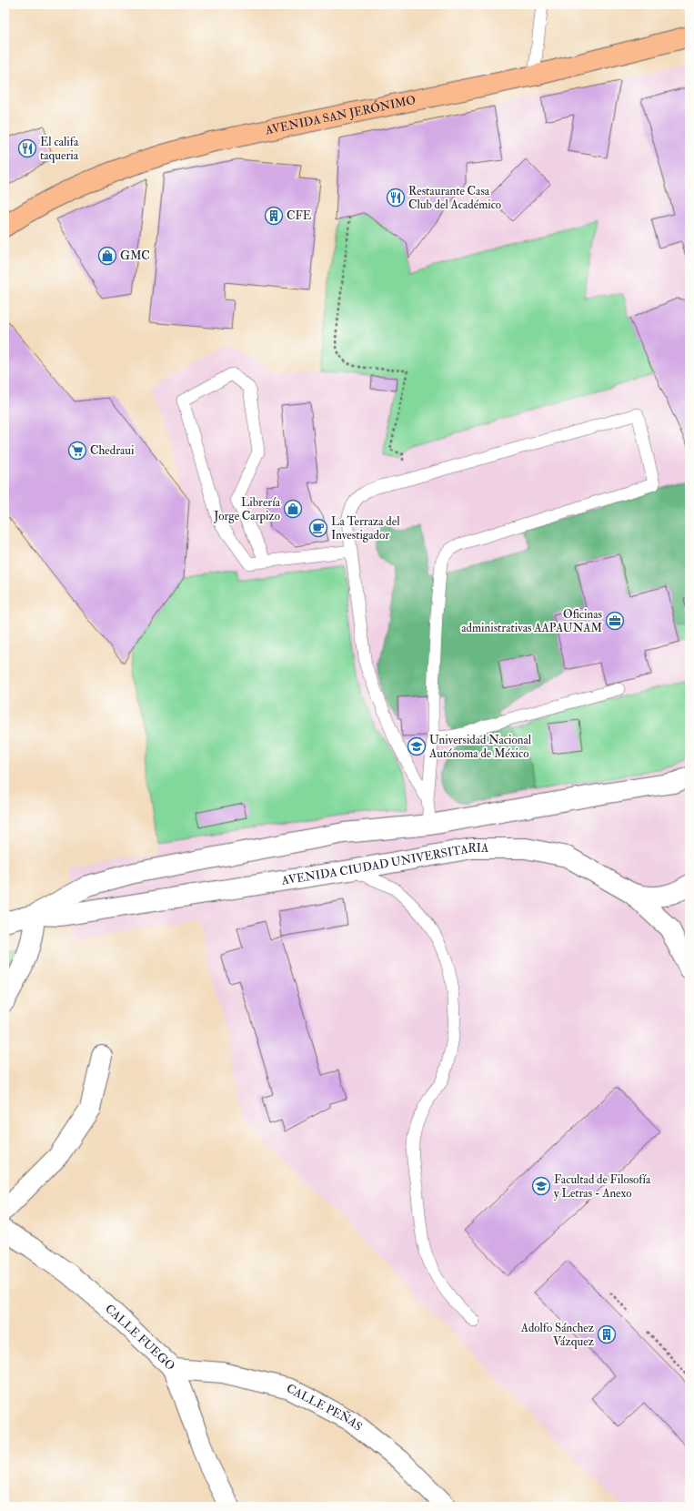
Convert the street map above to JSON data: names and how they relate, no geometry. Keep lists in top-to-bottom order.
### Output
{
  "streets": {
    "main road": ["AVENIDA SAN JERÓNIMO"],
    "street": ["AVENIDA CIUDAD UNIVERSITARIA", "CALLE FUEGO", "CALLE PEÑAS"]
  },
  "crossings": [
    ["CALLE FUEGO", "CALLE PEÑAS"]
  ],
  "places": {
    "restaurant": ["El califa taqueria", "Restaurante Casa Club del Académico"],
    "building": ["CFE", "Adolfo Sánchez Vázquez"],
    "shop": ["GMC", "Librería Jorge Carpizo"],
    "supermarket": ["Chedraui"],
    "cafe": ["La Terraza del Investigador"],
    "office": ["Oficinas administrativas AAPAUNAM"],
    "school or university": ["Universidad Nacional Autónoma de México", "Facultad de Filosofía y Letras - Anexo"]
  }
}
